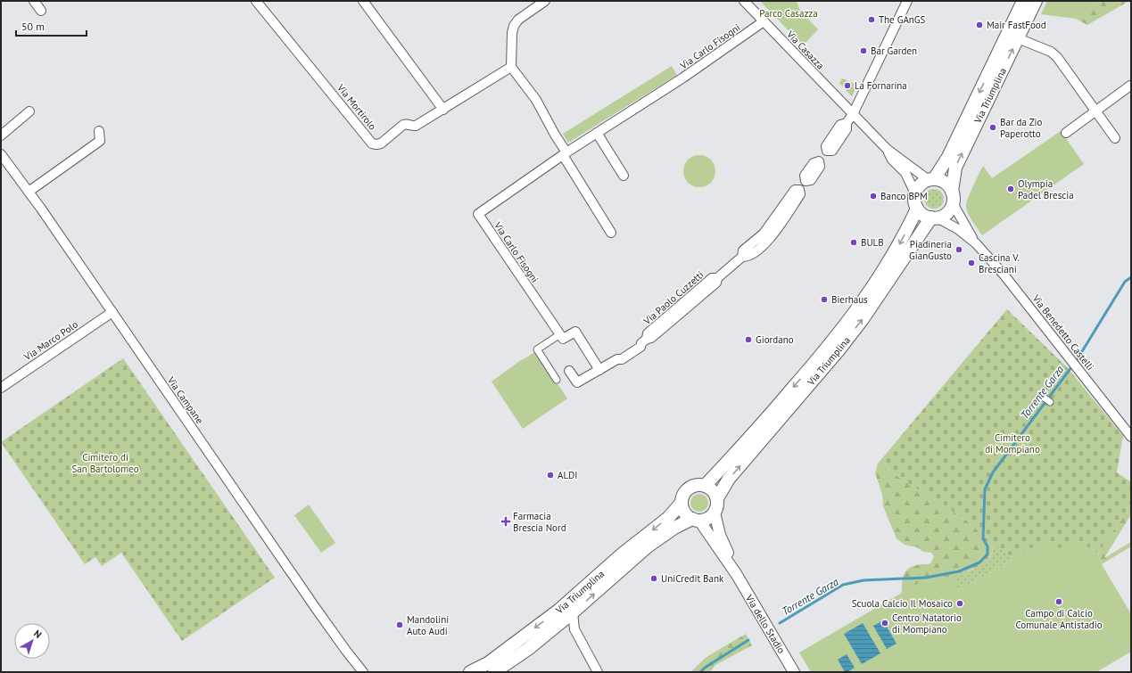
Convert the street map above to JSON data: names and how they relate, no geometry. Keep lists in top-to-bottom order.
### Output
{
  "streets": {
    "main road": ["Via Triumplina"],
    "street": [
      "Via Carlo Fisogni",
      "Via Casazza",
      "Via Mortirolo",
      "Via Paolo Cuzzetti",
      "Via Benedetto Castelli",
      "Via Marco Polo",
      "Via Campane",
      "Via dello Stadio"
    ]
  },
  "crossings": [
    ["Via Carlo Fisogni", "Via Casazza"],
    ["Via Casazza", "Via Triumplina"],
    ["Via Casazza", "Via Paolo Cuzzetti"],
    ["Via Casazza", "Via Benedetto Castelli"],
    ["Via Triumplina", "Via Benedetto Castelli"],
    ["Via Triumplina", "Via dello Stadio"],
    ["Via Marco Polo", "Via Campane"]
  ],
  "water": ["Torrente Garza"],
  "parks": ["Parco Casazza", "Cimitero di Mompiano", "Cimitero di San Bartolomeo"],
  "places": {
    "other": [
      "The GAnGS",
      "Mair FastFood",
      "Bar Garden",
      "La Fornarina",
      "Bar da Zio Paperotto",
      "Olympia Padel Brescia",
      "Banco BPM",
      "BULB",
      "Piadineria GianGusto",
      "Cascina V. Bresciani",
      "Bierhaus",
      "Giordano",
      "ALDI",
      "UniCredit Bank",
      "Campo di Calcio Comunale Antistadio",
      "Scuola Calcio Il Mosaico",
      "Centro Natatorio di Mompiano",
      "Mandolini Auto Audi"
    ],
    "health": ["Farmacia Brescia Nord"]
  },
  "scale_bar": "50 m",
  "north": "top right"
}
